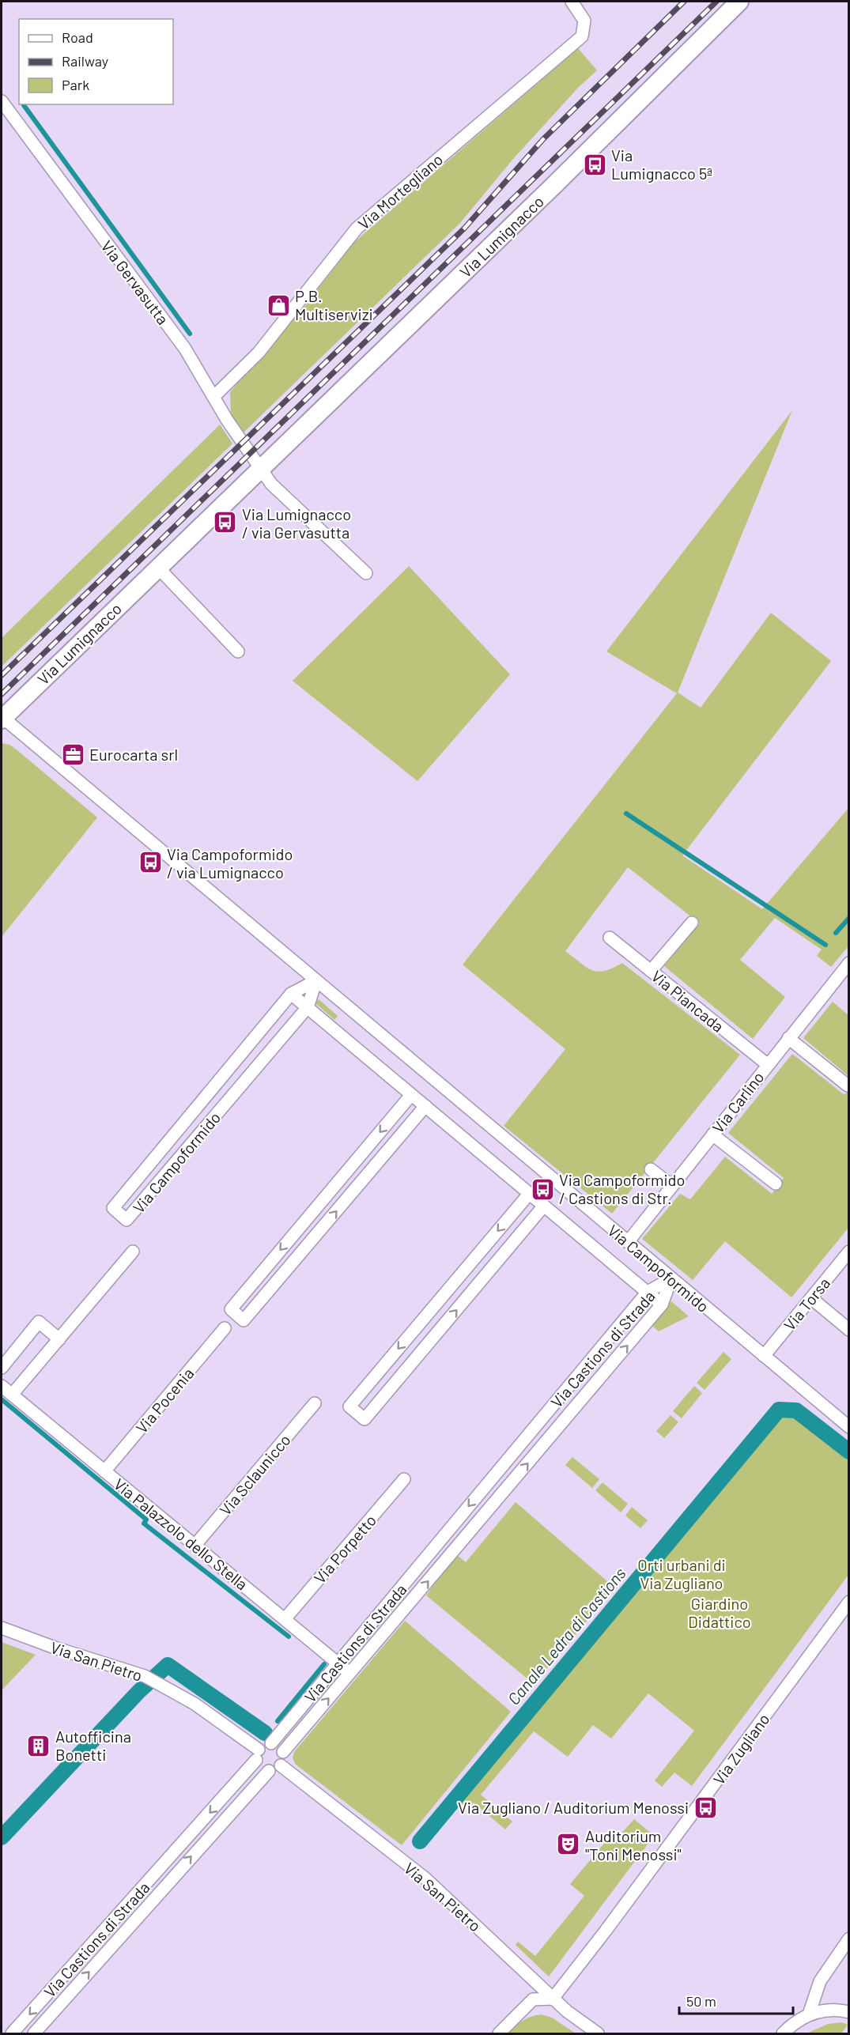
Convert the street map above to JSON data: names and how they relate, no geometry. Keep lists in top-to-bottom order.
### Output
{
  "streets": {
    "main road": ["Via Lumignacco"],
    "street": [
      "Via Mortegliano",
      "Via Gervasutta",
      "Via Piancada",
      "Via Carlino",
      "Via Campoformido",
      "Via Torsa",
      "Via Castions di Strada",
      "Via Pocenia",
      "Via Sclaunicco",
      "Via Palazzolo dello Stella",
      "Via Porpetto",
      "Via San Pietro",
      "Via Zugliano"
    ]
  },
  "crossings": [
    ["Via Mortegliano", "Via Gervasutta"],
    ["Via Lumignacco", "Via Gervasutta"],
    ["Via Lumignacco", "Via Campoformido"],
    ["Via Piancada", "Via Carlino"],
    ["Via Carlino", "Via Campoformido"],
    ["Via Campoformido", "Via Torsa"],
    ["Via Campoformido", "Via Castions di Strada"],
    ["Via Castions di Strada", "Via Palazzolo dello Stella"],
    ["Via Castions di Strada", "Via San Pietro"],
    ["Via Pocenia", "Via Palazzolo dello Stella"],
    ["Via Sclaunicco", "Via Palazzolo dello Stella"],
    ["Via Palazzolo dello Stella", "Via Porpetto"],
    ["Via San Pietro", "Via Zugliano"]
  ],
  "water": ["Canale Ledra di Castions"],
  "parks": ["Orti urbani di Via Zugliano", "Giardino Didattico"],
  "places": {
    "bus stop": [
      "Via Lumignacco 5ª",
      "Via Lumignacco / via Gervasutta",
      "Via Campoformido / via Lumignacco",
      "Via Campoformido / Castions di Str.",
      "Via Zugliano / Auditorium Menossi"
    ],
    "shop": ["P.B. Multiservizi"],
    "office": ["Eurocarta srl"],
    "building": ["Autofficina Bonetti"],
    "theatre": ["Auditorium \"Toni Menossi\""]
  },
  "legend": ["Road", "Railway", "Park"],
  "scale_bar": "50 m"
}
